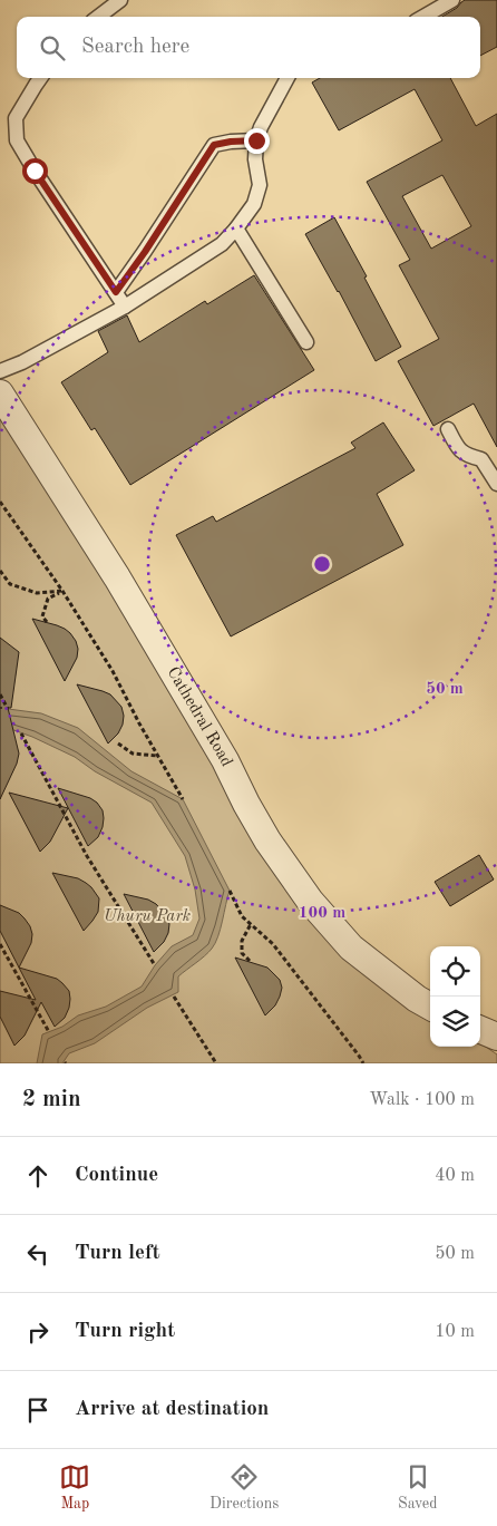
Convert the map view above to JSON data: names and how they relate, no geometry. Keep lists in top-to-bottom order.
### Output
{
  "streets": {
    "street": ["Cathedral Road"]
  },
  "parks": ["Uhuru Park"],
  "page": {
    "search": "Search here",
    "heading": ["2 min", "Walk · 100 m"],
    "list": [
      ["Continue", "40 m"],
      ["Turn left", "50 m"],
      ["Turn right", "10 m"],
      "Arrive at destination"
    ],
    "nav": ["Map", "Directions", "Saved"]
  },
  "rings": ["50 m", "100 m"]
}
